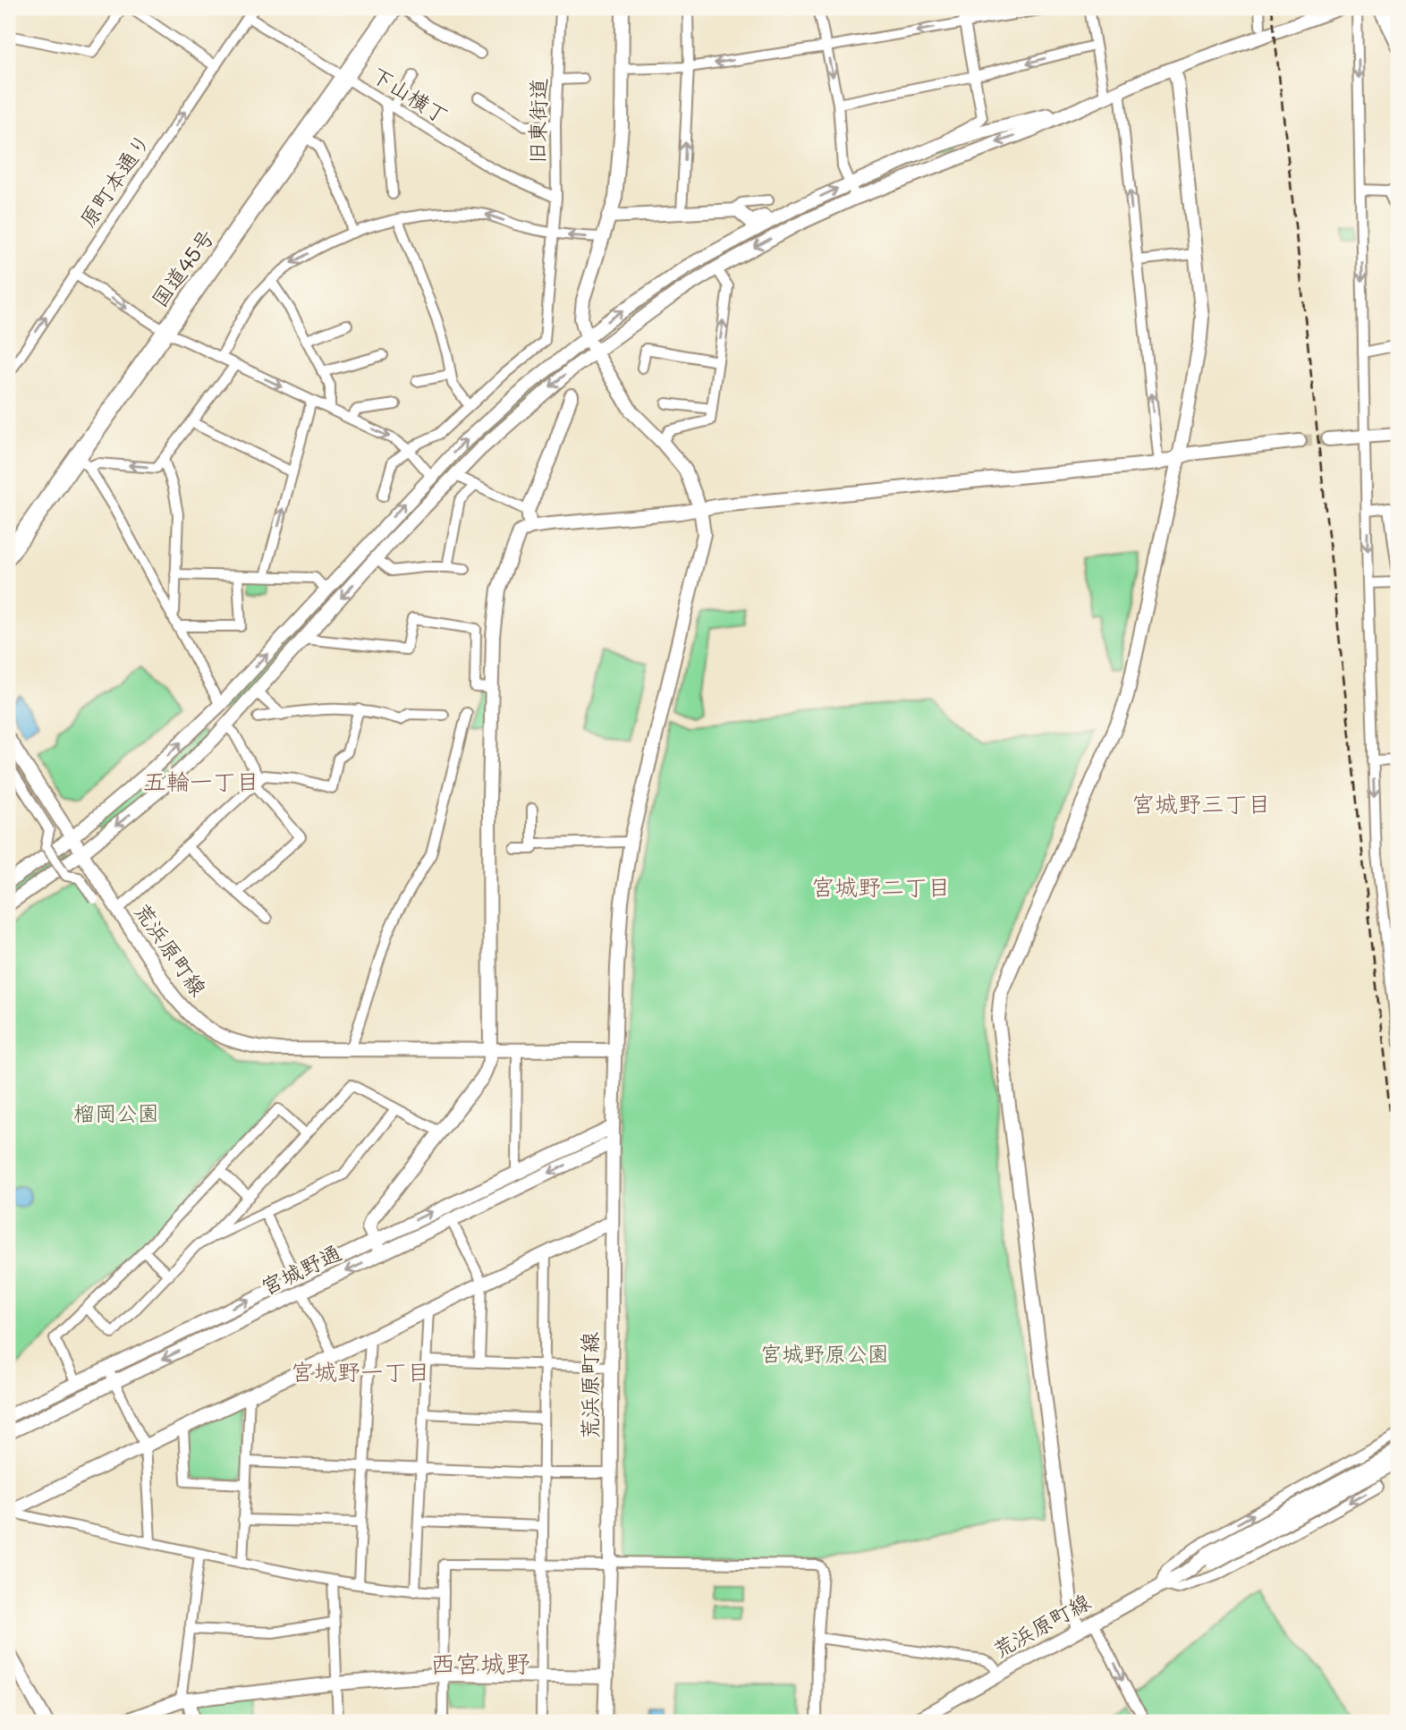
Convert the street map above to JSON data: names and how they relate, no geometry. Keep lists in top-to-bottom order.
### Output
{
  "streets": {
    "highway": ["国道45号"],
    "street": [
      "下山横丁",
      "旧東街道",
      "原町本通り",
      "荒浜原町線",
      "宮城野通"
    ]
  },
  "crossings": [
    ["下山横丁", "旧東街道"],
    ["下山横丁", "原町本通り"],
    ["下山横丁", "国道45号"],
    ["荒浜原町線", "宮城野通"]
  ],
  "one_way": ["原町本通り"],
  "districts": [
    "五輪一丁目",
    "宮城野三丁目",
    "宮城野二丁目",
    "宮城野一丁目",
    "西宮城野"
  ],
  "parks": ["榴岡公園", "宮城野原公園"]
}
